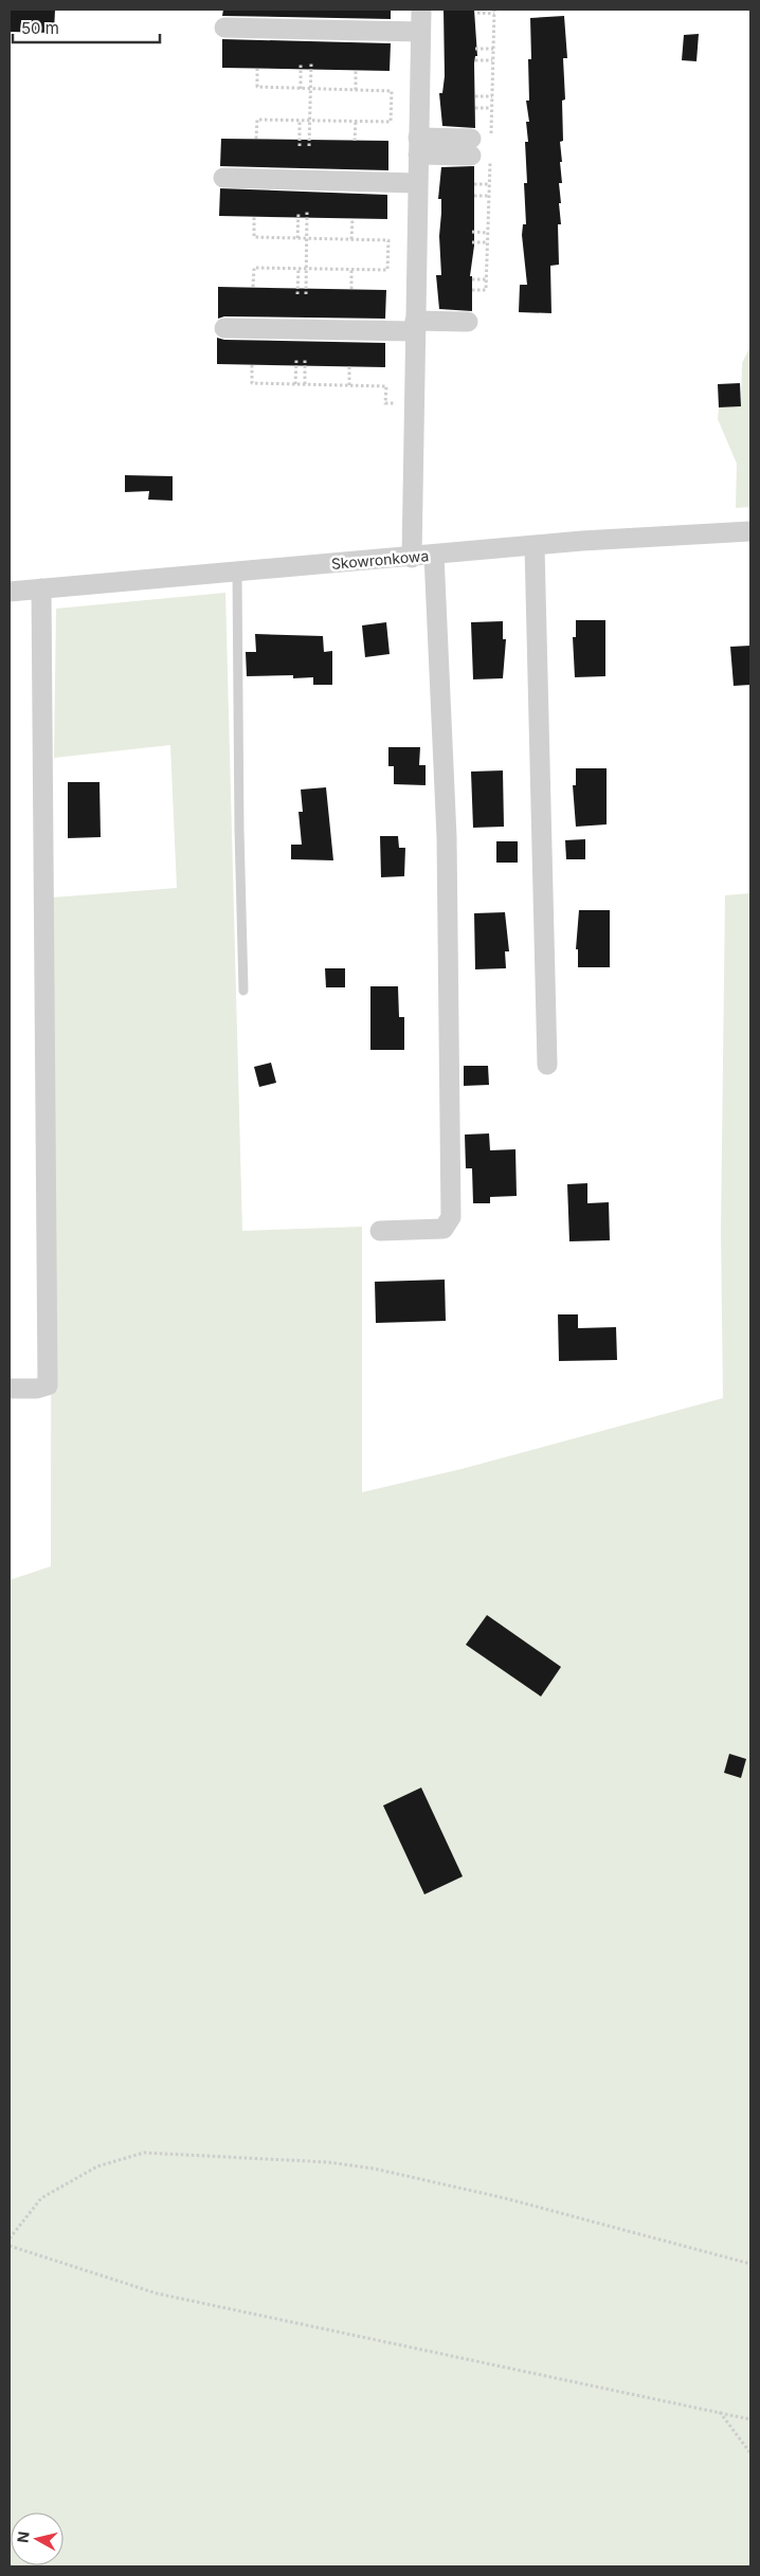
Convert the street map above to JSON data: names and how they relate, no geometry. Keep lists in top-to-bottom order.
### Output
{
  "streets": {
    "street": ["Skowronkowa"]
  },
  "scale_bar": "50 m",
  "north": "left"
}
